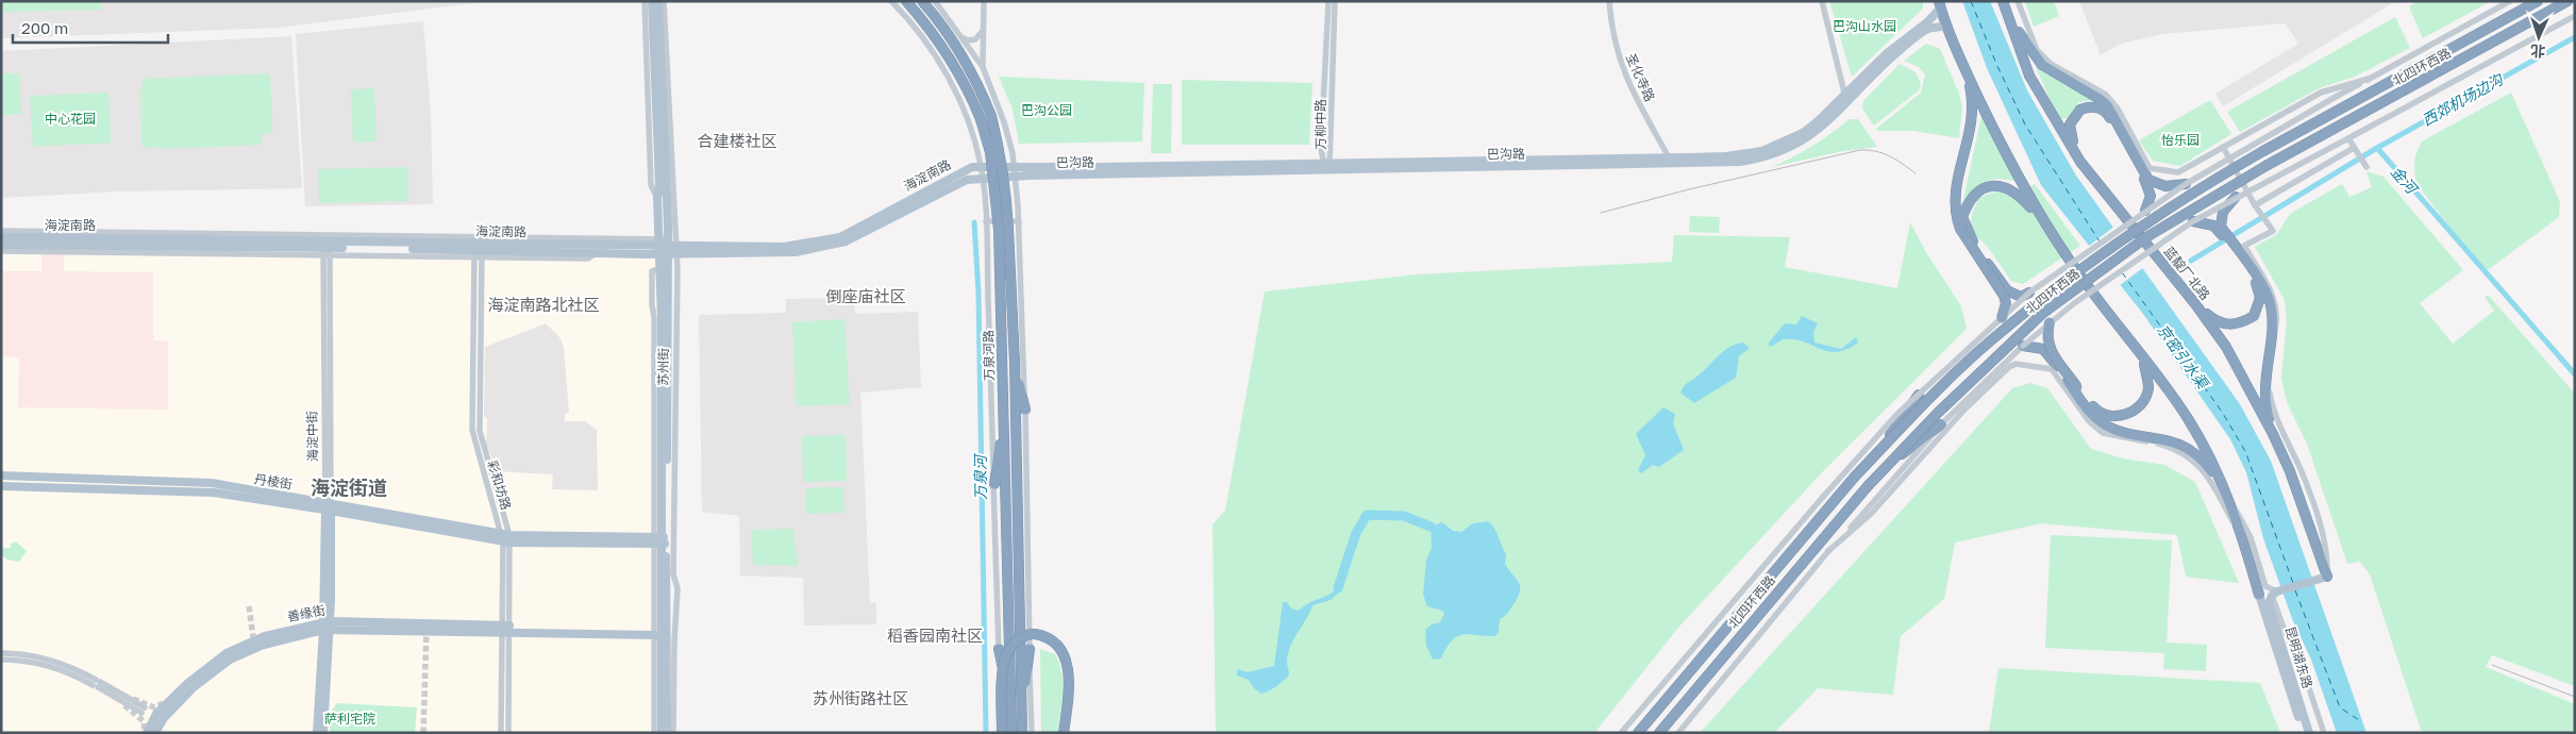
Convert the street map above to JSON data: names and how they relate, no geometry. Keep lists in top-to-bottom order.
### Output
{
  "streets": {
    "highway": ["北四环西路", "蓝靛厂北路", "万泉河路"],
    "main road": [
      "巴沟路",
      "海淀南路",
      "苏州街",
      "海淀中街",
      "丹棱街",
      "善缘街",
      "昆明湖东路"
    ],
    "street": ["圣化寺路", "万柳中路", "彩和坊路"]
  },
  "crossings": [
    ["圣化寺路", "巴沟路"],
    ["万柳中路", "巴沟路"],
    ["巴沟路", "海淀南路"],
    ["海淀南路", "万泉河路"],
    ["海淀南路", "苏州街"],
    ["海淀南路", "海淀中街"],
    ["海淀南路", "彩和坊路"],
    ["苏州街", "丹棱街"],
    ["苏州街", "善缘街"],
    ["海淀中街", "丹棱街"],
    ["海淀中街", "善缘街"],
    ["丹棱街", "彩和坊路"],
    ["彩和坊路", "善缘街"]
  ],
  "districts": [
    "合建楼社区",
    "倒座庙社区",
    "海淀南路北社区",
    "海淀街道",
    "稻香园南社区",
    "苏州街路社区"
  ],
  "water": [
    "西郊机场边沟",
    "金河",
    "京密引水渠",
    "万泉河"
  ],
  "parks": [
    "巴沟山水园",
    "巴沟公园",
    "中心花园",
    "怡乐园",
    "萨利宅院"
  ],
  "scale_bar": "200 m",
  "north": "bottom"
}
